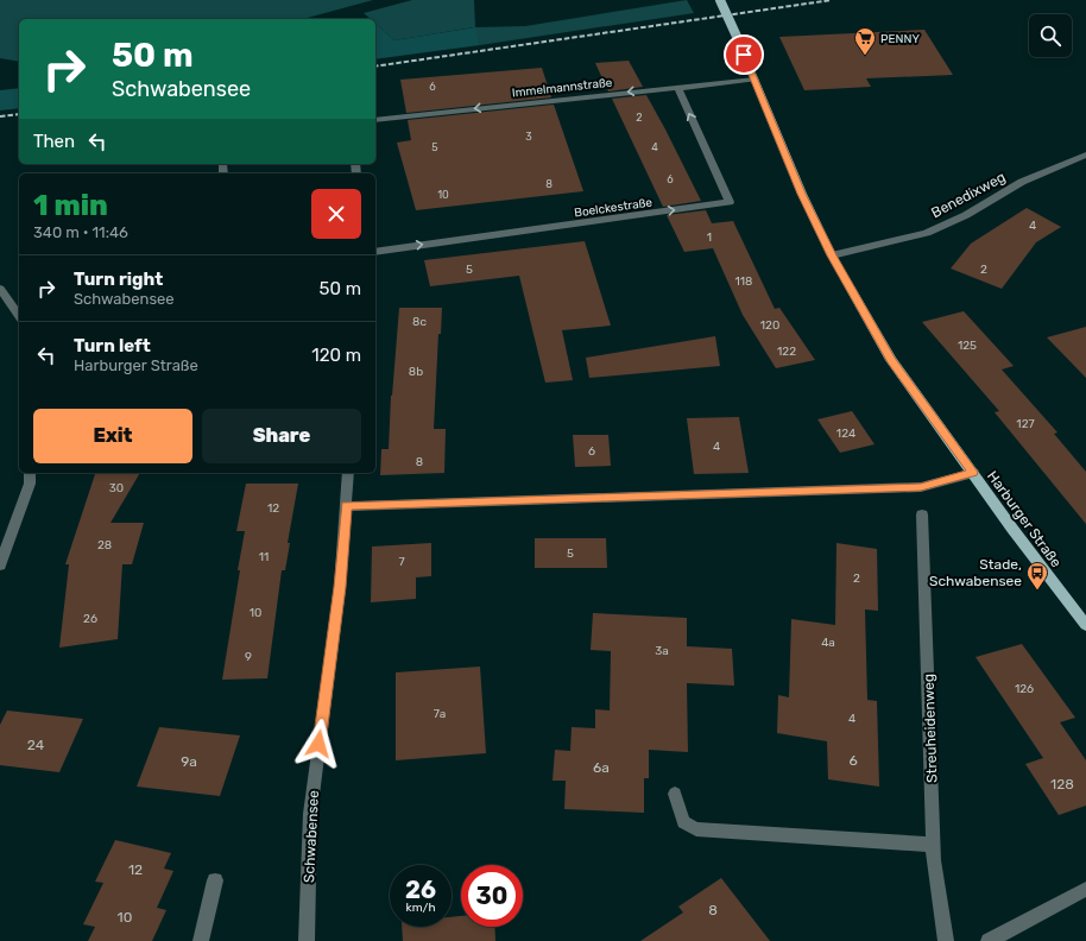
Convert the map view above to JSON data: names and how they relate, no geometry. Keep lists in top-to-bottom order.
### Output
{
  "streets": {
    "main road": ["Harburger Straße"],
    "street": [
      "Immelmannstraße",
      "Benedixweg",
      "Boelckestraße",
      "Streuheidenweg",
      "Schwabensee"
    ]
  },
  "crossings": [
    ["Immelmannstraße", "Boelckestraße"],
    ["Immelmannstraße", "Harburger Straße"],
    ["Benedixweg", "Harburger Straße"]
  ],
  "one_way": ["Immelmannstraße"],
  "places": {
    "supermarket": ["PENNY"],
    "bus stop": ["Stade, Schwabensee"]
  },
  "house_numbers": [
    "6",
    "2",
    "3",
    "5",
    "4",
    "6",
    "8",
    "10",
    "4",
    "1",
    "5",
    "2",
    "118",
    "8c",
    "120",
    "125",
    "122",
    "8b",
    "127",
    "124",
    "4",
    "6",
    "8",
    "30",
    "12",
    "28",
    "5",
    "11",
    "7",
    "2",
    "10",
    "26",
    "4a",
    "3a",
    "9",
    "126",
    "7a",
    "4",
    "24",
    "6",
    "9a",
    "6a",
    "128",
    "12",
    "8",
    "10"
  ],
  "page": {
    "turn": ["50 m", "Schwabensee"],
    "then": "Then",
    "heading": ["1 min", "340 m · 11:46"],
    "list": [
      {
        "name": "Turn right",
        "note": "Schwabensee",
        "value": "50 m"
      },
      {
        "name": "Turn left",
        "note": "Harburger Straße",
        "value": "120 m"
      }
    ],
    "buttons": ["Exit", "Share"],
    "speed": "26 km/h",
    "limit": "30"
  }
}
